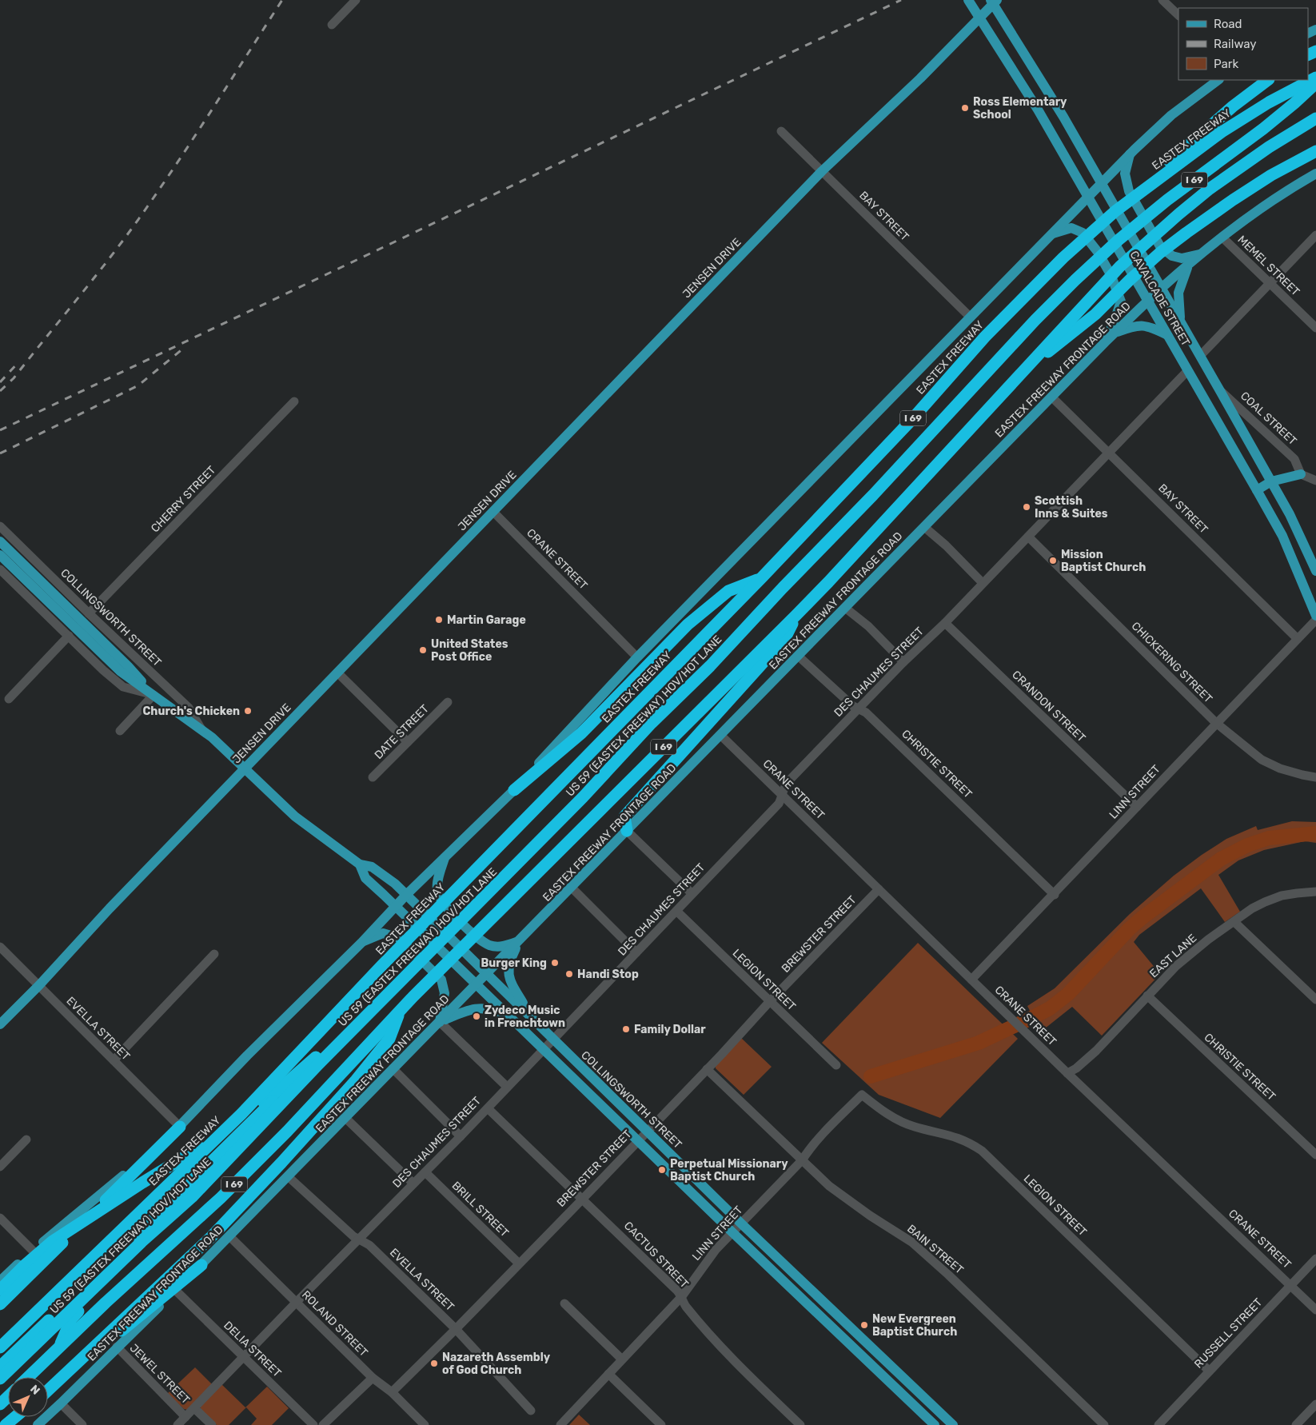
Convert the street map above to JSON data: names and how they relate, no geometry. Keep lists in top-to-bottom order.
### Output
{
  "streets": {
    "highway": ["EASTEX FREEWAY", "I 69", "US 59 (EASTEX FREEWAY) HOV/HOT LANE"],
    "main road": [
      "JENSEN DRIVE",
      "CAVALCADE STREET",
      "EASTEX FREEWAY FRONTAGE ROAD",
      "COLLINGSWORTH STREET"
    ],
    "street": [
      "BAY STREET",
      "MEMEL STREET",
      "COAL STREET",
      "CHERRY STREET",
      "CRANE STREET",
      "CHICKERING STREET",
      "DES CHAUMES STREET",
      "CRANDON STREET",
      "DATE STREET",
      "CHRISTIE STREET",
      "LINN STREET",
      "BREWSTER STREET",
      "EAST LANE",
      "LEGION STREET",
      "EVELLA STREET",
      "BRILL STREET",
      "BAIN STREET",
      "CACTUS STREET",
      "ROLAND STREET",
      "RUSSELL STREET",
      "DELIA STREET",
      "JEWEL STREET"
    ]
  },
  "crossings": [
    ["I 69", "US 59 (EASTEX FREEWAY) HOV/HOT LANE"],
    ["BAY STREET", "JENSEN DRIVE"],
    ["BAY STREET", "EASTEX FREEWAY FRONTAGE ROAD"],
    ["BAY STREET", "DES CHAUMES STREET"],
    ["BAY STREET", "LINN STREET"],
    ["MEMEL STREET", "EASTEX FREEWAY FRONTAGE ROAD"],
    ["JENSEN DRIVE", "CAVALCADE STREET"],
    ["JENSEN DRIVE", "CRANE STREET"],
    ["JENSEN DRIVE", "COLLINGSWORTH STREET"],
    ["JENSEN DRIVE", "EVELLA STREET"],
    ["CAVALCADE STREET", "EASTEX FREEWAY FRONTAGE ROAD"],
    ["CAVALCADE STREET", "COAL STREET"],
    ["CAVALCADE STREET", "DES CHAUMES STREET"],
    ["EASTEX FREEWAY FRONTAGE ROAD", "CRANE STREET"],
    ["EASTEX FREEWAY FRONTAGE ROAD", "COLLINGSWORTH STREET"],
    ["EASTEX FREEWAY FRONTAGE ROAD", "CHRISTIE STREET"],
    ["EASTEX FREEWAY FRONTAGE ROAD", "EVELLA STREET"],
    ["EASTEX FREEWAY FRONTAGE ROAD", "ROLAND STREET"],
    ["EASTEX FREEWAY FRONTAGE ROAD", "DELIA STREET"],
    ["EASTEX FREEWAY FRONTAGE ROAD", "JEWEL STREET"],
    ["CHERRY STREET", "COLLINGSWORTH STREET"],
    ["CRANE STREET", "DES CHAUMES STREET"],
    ["CRANE STREET", "LINN STREET"],
    ["CRANE STREET", "BREWSTER STREET"],
    ["CRANE STREET", "EAST LANE"],
    ["CRANE STREET", "RUSSELL STREET"],
    ["COLLINGSWORTH STREET", "DES CHAUMES STREET"],
    ["COLLINGSWORTH STREET", "LINN STREET"],
    ["COLLINGSWORTH STREET", "BREWSTER STREET"],
    ["CHICKERING STREET", "DES CHAUMES STREET"],
    ["CHICKERING STREET", "LINN STREET"],
    ["DES CHAUMES STREET", "CRANDON STREET"],
    ["DES CHAUMES STREET", "CHRISTIE STREET"],
    ["DES CHAUMES STREET", "LEGION STREET"],
    ["DES CHAUMES STREET", "EVELLA STREET"],
    ["DES CHAUMES STREET", "BRILL STREET"],
    ["DES CHAUMES STREET", "CACTUS STREET"],
    ["DES CHAUMES STREET", "ROLAND STREET"],
    ["DES CHAUMES STREET", "DELIA STREET"],
    ["DES CHAUMES STREET", "JEWEL STREET"],
    ["CRANDON STREET", "LINN STREET"],
    ["CHRISTIE STREET", "LINN STREET"],
    ["CHRISTIE STREET", "EAST LANE"],
    ["LINN STREET", "LEGION STREET"],
    ["LINN STREET", "BAIN STREET"],
    ["LINN STREET", "CACTUS STREET"],
    ["BREWSTER STREET", "LEGION STREET"],
    ["BREWSTER STREET", "EVELLA STREET"],
    ["BREWSTER STREET", "BRILL STREET"],
    ["BREWSTER STREET", "BAIN STREET"],
    ["BREWSTER STREET", "CACTUS STREET"],
    ["BREWSTER STREET", "ROLAND STREET"],
    ["LEGION STREET", "RUSSELL STREET"]
  ],
  "places": [
    "Ross Elementary School",
    "Scottish Inns & Suites",
    "Mission Baptist Church",
    "Martin Garage",
    "United States Post Office",
    "Church's Chicken",
    "Burger King",
    "Handi Stop",
    "Zydeco Music in Frenchtown",
    "Family Dollar",
    "Perpetual Missionary Baptist Church",
    "New Evergreen Baptist Church",
    "Nazareth Assembly of God Church"
  ],
  "legend": ["Road", "Railway", "Park"],
  "north": "top right"
}
